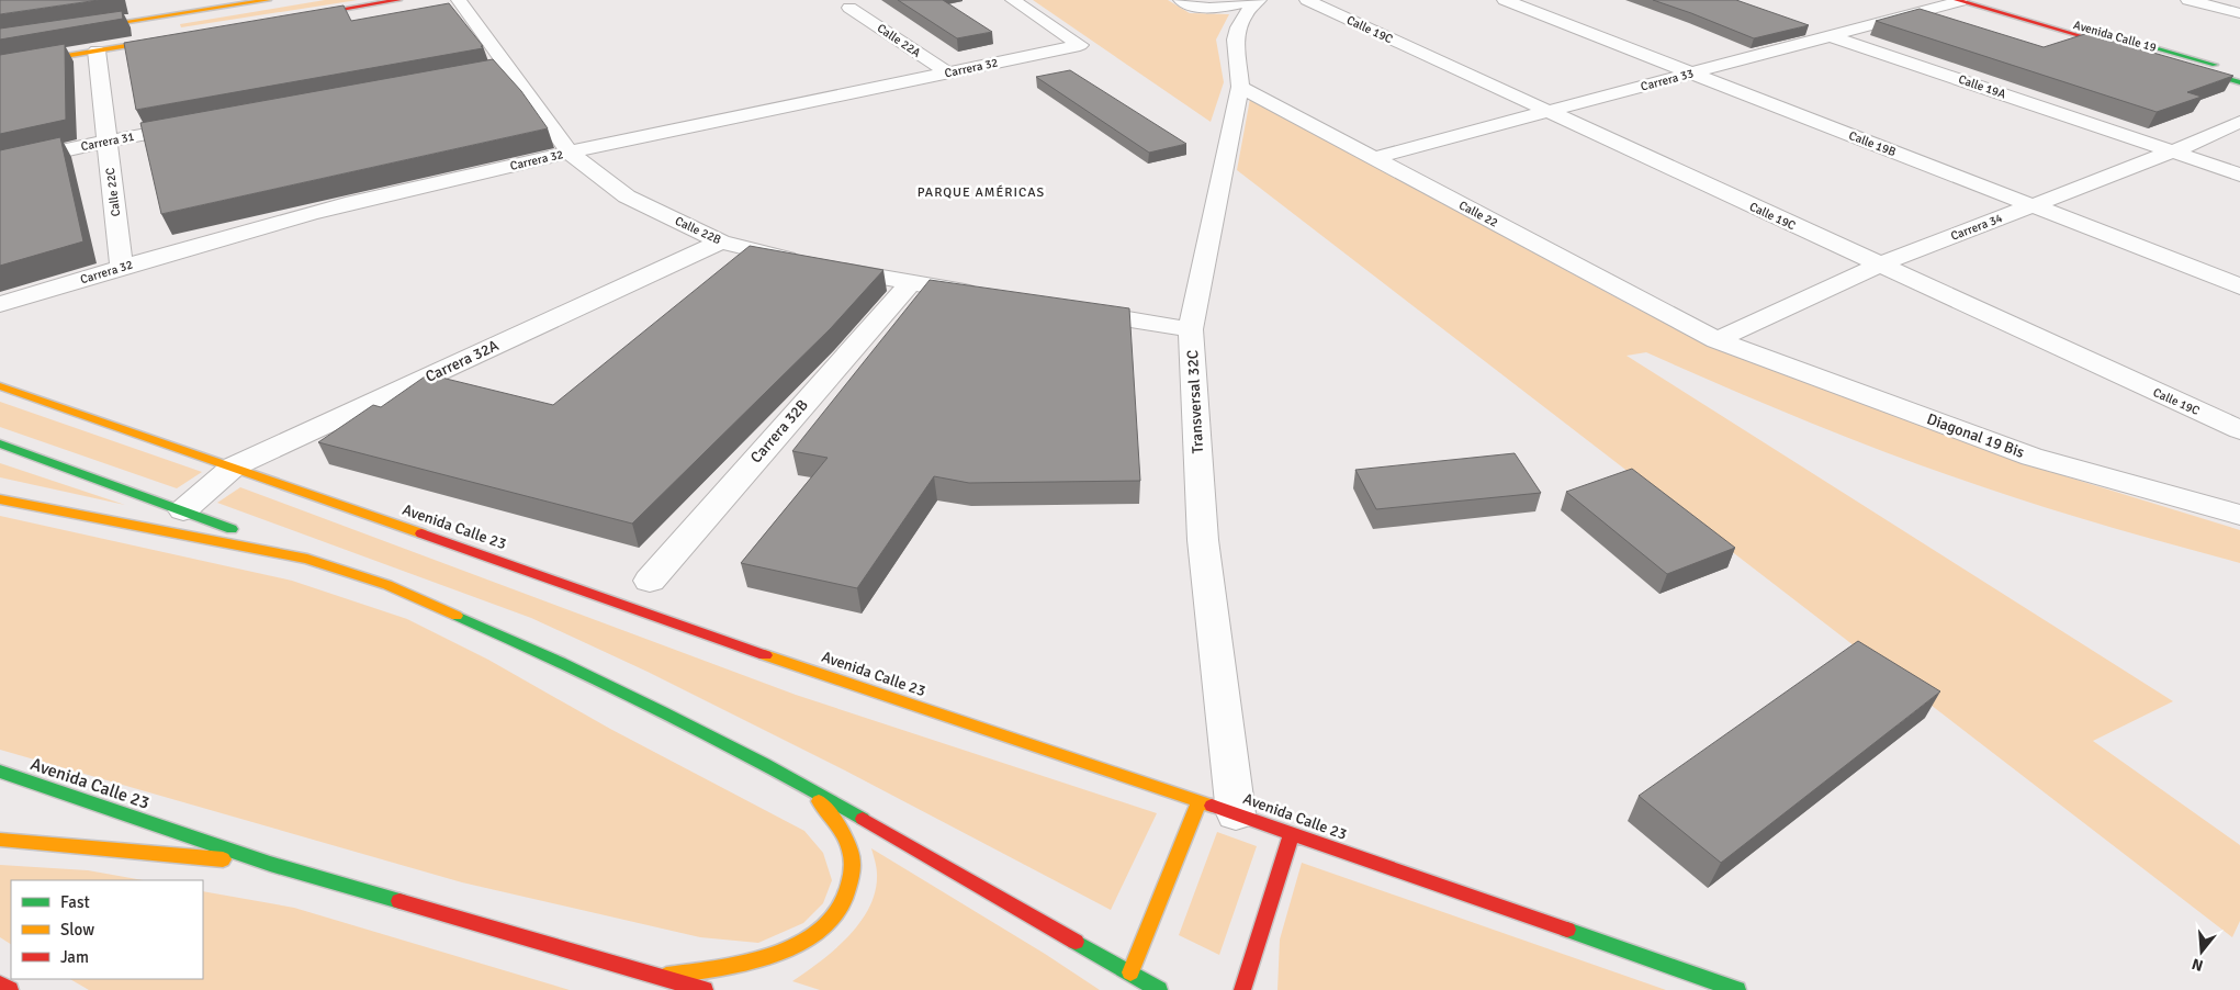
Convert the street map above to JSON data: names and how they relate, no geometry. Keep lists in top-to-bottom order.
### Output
{
  "streets": {
    "main road": ["Avenida Calle 19", "Avenida Calle 23"],
    "street": [
      "Calle 19C",
      "Calle 22A",
      "Carrera 32",
      "Carrera 33",
      "Calle 19A",
      "Carrera 31",
      "Calle 19B",
      "Calle 22C",
      "Calle 22",
      "Carrera 34",
      "Calle 22B",
      "Carrera 32A",
      "Transversal 32C",
      "Carrera 32B",
      "Diagonal 19 Bis"
    ]
  },
  "crossings": [
    ["Calle 19C", "Carrera 33"],
    ["Calle 19C", "Carrera 34"],
    ["Avenida Calle 19", "Carrera 33"],
    ["Calle 22A", "Carrera 32"],
    ["Carrera 32", "Calle 22C"],
    ["Carrera 32", "Calle 22B"],
    ["Carrera 33", "Calle 19A"],
    ["Carrera 33", "Calle 19B"],
    ["Carrera 33", "Calle 22"],
    ["Calle 19A", "Carrera 34"],
    ["Carrera 31", "Calle 22C"],
    ["Calle 19B", "Carrera 34"],
    ["Calle 22", "Carrera 34"],
    ["Calle 22", "Transversal 32C"],
    ["Calle 22", "Diagonal 19 Bis"],
    ["Carrera 34", "Diagonal 19 Bis"],
    ["Calle 22B", "Carrera 32A"],
    ["Calle 22B", "Carrera 32B"],
    ["Carrera 32A", "Avenida Calle 23"],
    ["Transversal 32C", "Avenida Calle 23"]
  ],
  "districts": ["PARQUE AMÉRICAS"],
  "legend": ["Fast", "Slow", "Jam"],
  "north": "bottom"
}
